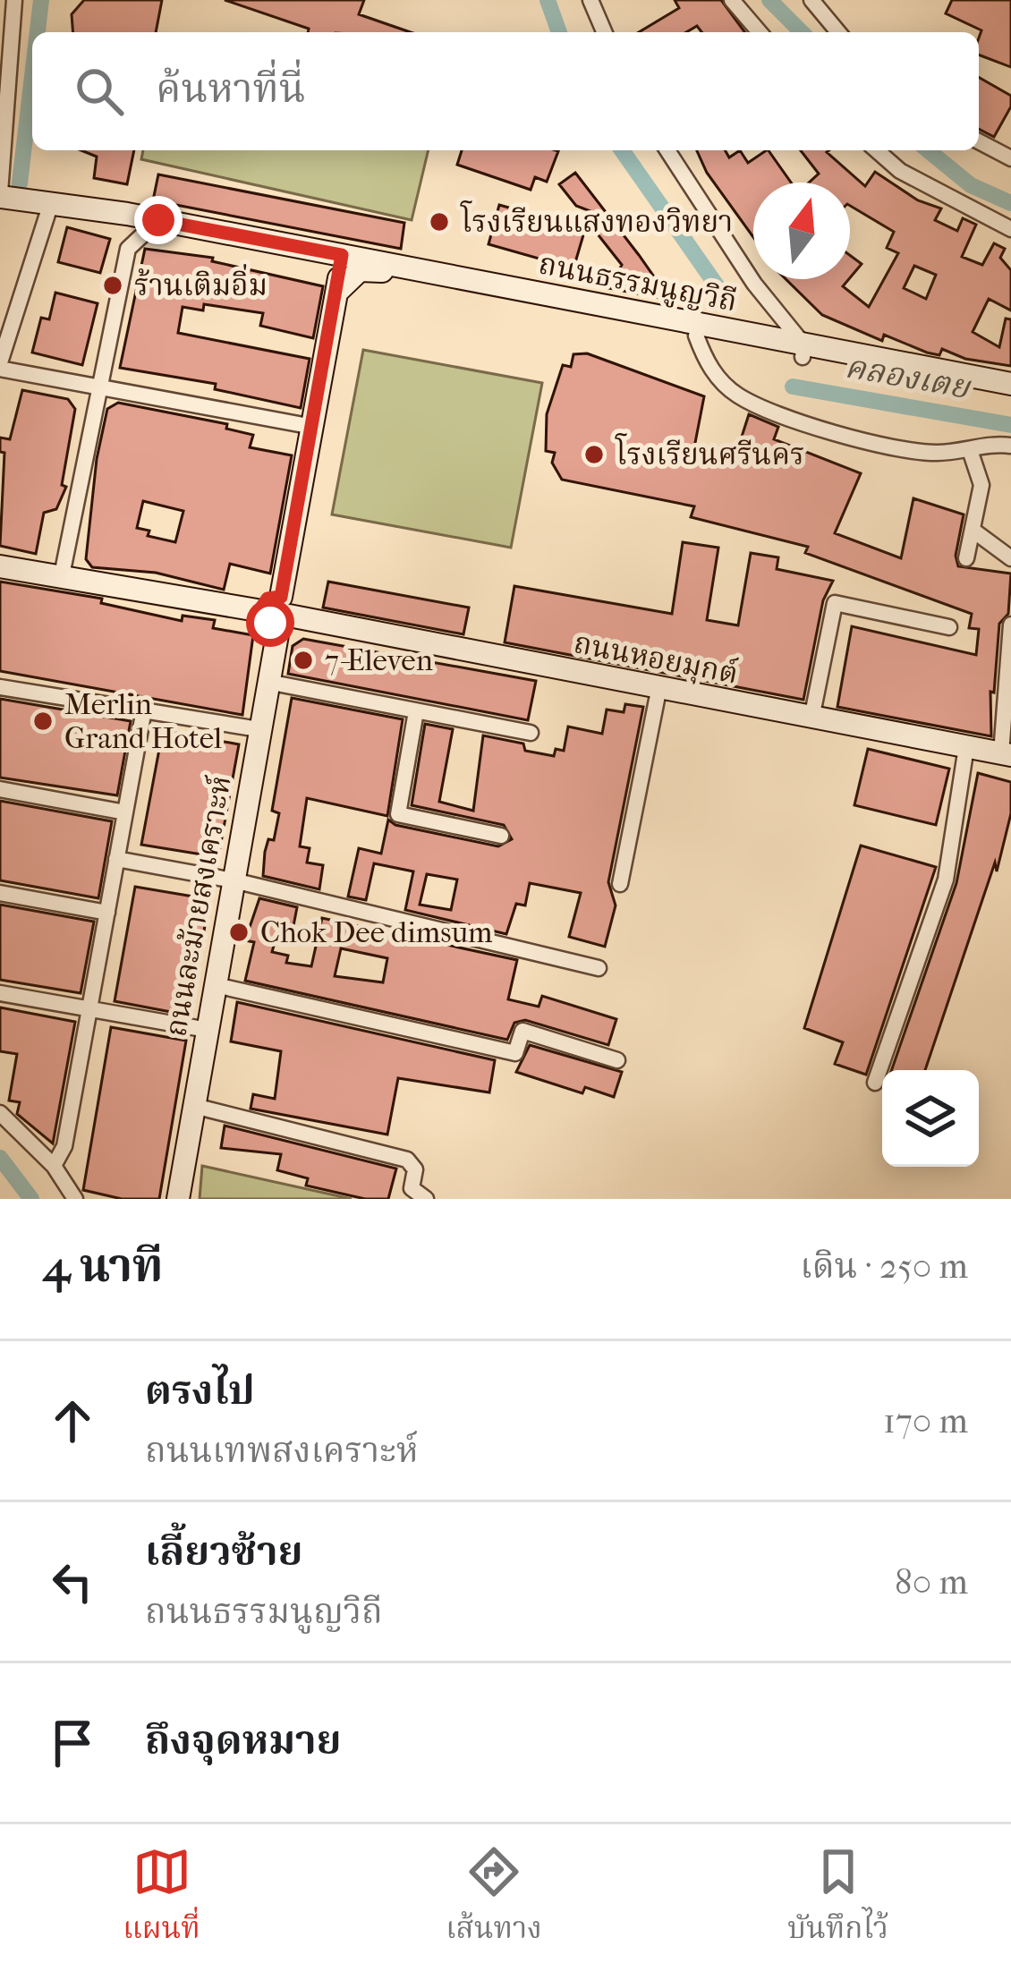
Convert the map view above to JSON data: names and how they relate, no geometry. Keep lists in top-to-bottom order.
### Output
{
  "streets": {
    "street": ["ถนนธรรมนูญวิถี", "ถนนหอยมุกต์", "ถนนละม้ายสงเคราะห์"]
  },
  "crossings": [
    ["ถนนธรรมนูญวิถี", "ถนนละม้ายสงเคราะห์"],
    ["ถนนหอยมุกต์", "ถนนละม้ายสงเคราะห์"]
  ],
  "water": ["คลองเตย"],
  "places": [
    "โรงเรียนแสงทองวิทยา",
    "ร้านเติมอิ่ม",
    "โรงเรียนศรีนคร",
    "7-Eleven",
    "Merlin Grand Hotel",
    "Chok Dee dimsum"
  ],
  "north": "top",
  "page": {
    "search": "ค้นหาที่นี่",
    "heading": ["4 นาที", "เดิน · 250 m"],
    "list": [
      ["ตรงไป", "ถนนเทพสงเคราะห์", "170 m"],
      ["เลี้ยวซ้าย", "ถนนธรรมนูญวิถี", "80 m"],
      "ถึงจุดหมาย"
    ],
    "nav": ["แผนที่", "เส้นทาง", "บันทึกไว้"]
  }
}
